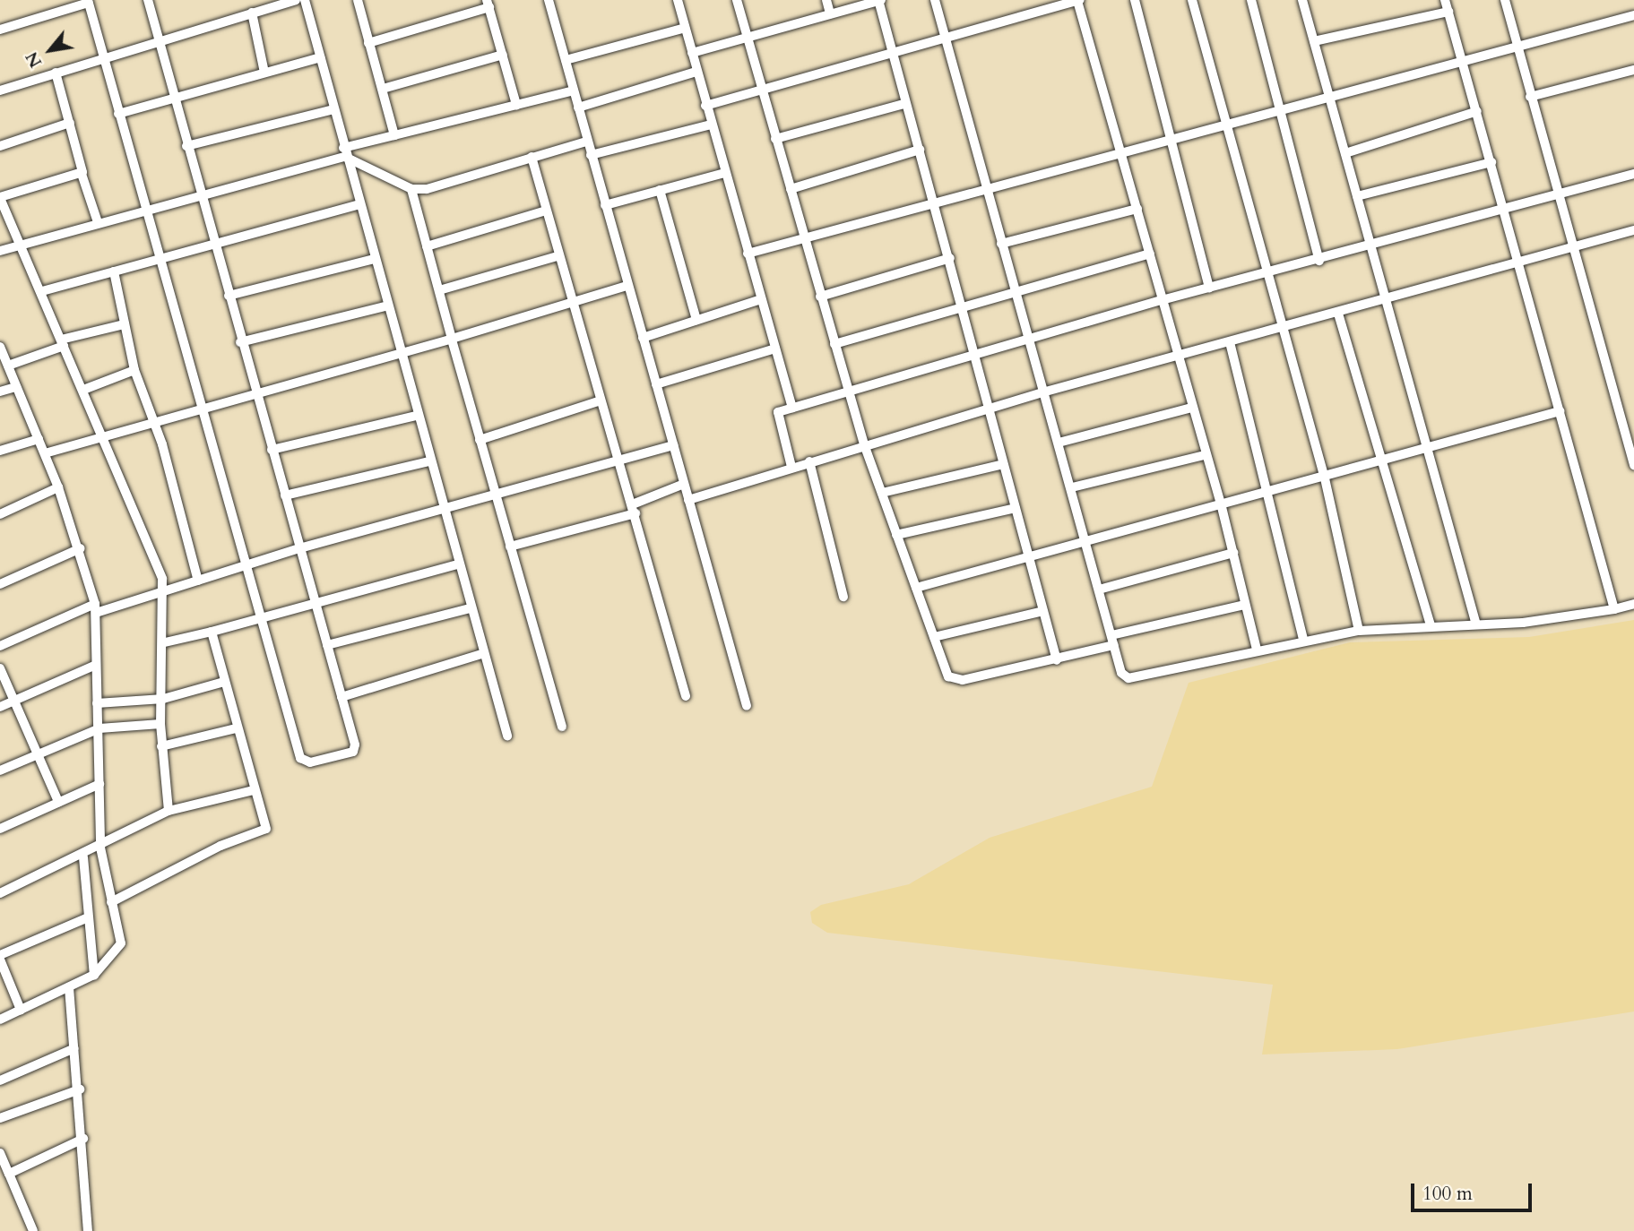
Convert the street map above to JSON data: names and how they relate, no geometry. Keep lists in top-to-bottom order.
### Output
{
  "scale_bar": "100 m",
  "north": "bottom left"
}
